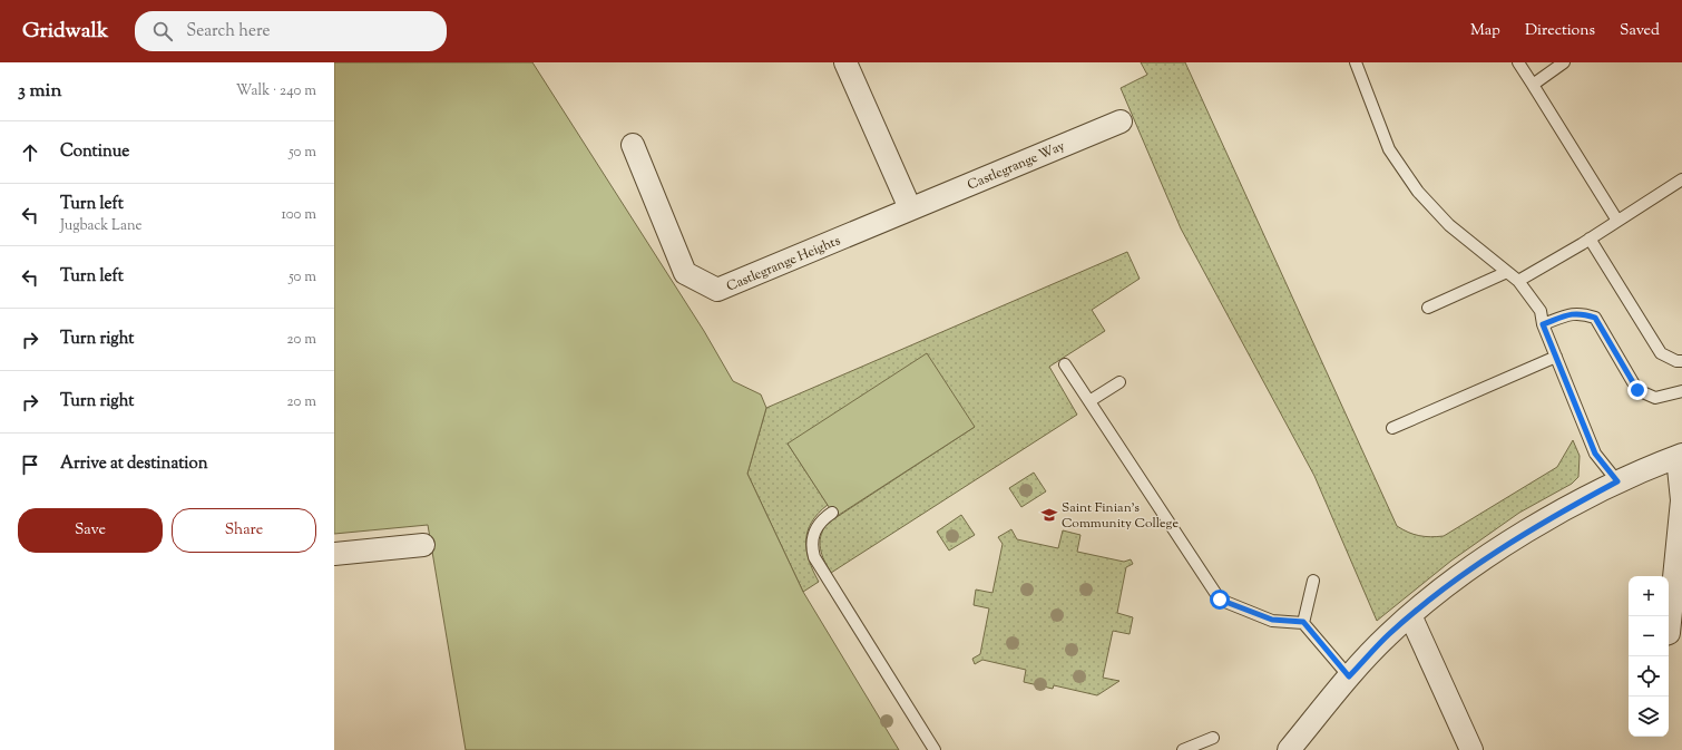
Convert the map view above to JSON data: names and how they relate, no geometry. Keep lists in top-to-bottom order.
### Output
{
  "streets": {
    "street": ["Castlegrange Way", "Castlegrange Heights"]
  },
  "crossings": [
    ["Castlegrange Way", "Castlegrange Heights"]
  ],
  "places": {
    "school or university": ["Saint Finian's Community College"]
  },
  "page": {
    "header": "Gridwalk",
    "search": "Search here",
    "nav": ["Map", "Directions", "Saved"],
    "heading": ["3 min", "Walk · 240 m"],
    "list": [
      ["Continue", "50 m"],
      ["Turn left", "Jugback Lane", "100 m"],
      ["Turn left", "50 m"],
      ["Turn right", "20 m"],
      ["Turn right", "20 m"],
      "Arrive at destination"
    ],
    "buttons": ["Save", "Share"],
    "map_buttons": ["+", "−"]
  }
}
